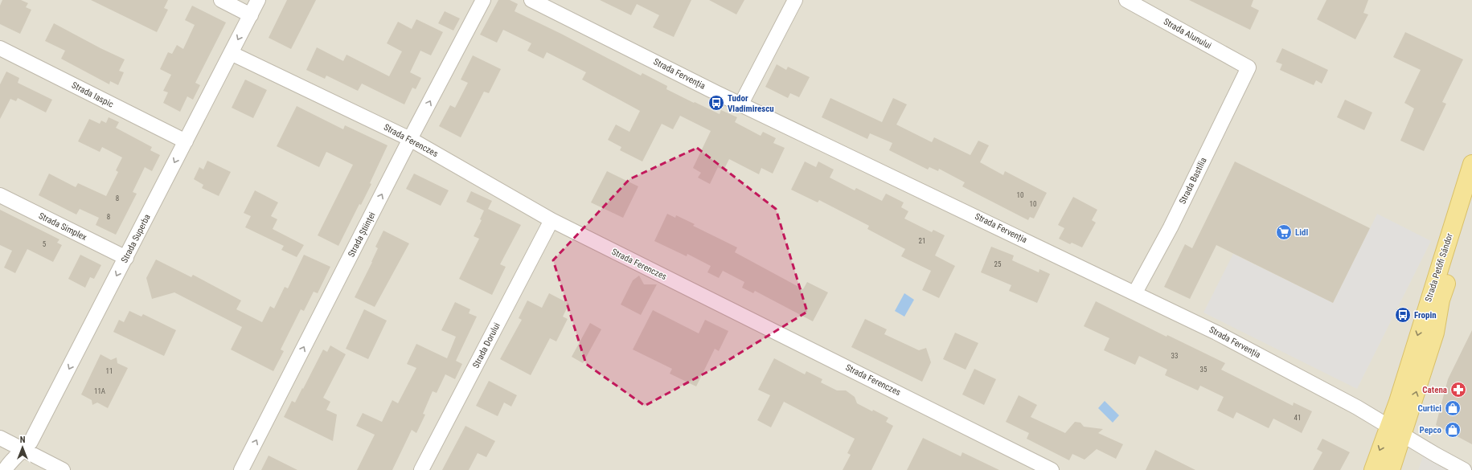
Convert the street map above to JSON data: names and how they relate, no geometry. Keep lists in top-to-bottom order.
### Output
{
  "streets": {
    "main road": ["Strada Petőfi Sándor"],
    "street": [
      "Strada Alunului",
      "Strada Fervenția",
      "Strada Iaspic",
      "Strada Ferenczes",
      "Strada Bastilia",
      "Strada Simplex",
      "Strada Științei",
      "Strada Superba",
      "Strada Dorului"
    ]
  },
  "crossings": [
    ["Strada Alunului", "Strada Bastilia"],
    ["Strada Fervenția", "Strada Bastilia"],
    ["Strada Fervenția", "Strada Petőfi Sándor"],
    ["Strada Iaspic", "Strada Superba"],
    ["Strada Ferenczes", "Strada Științei"],
    ["Strada Ferenczes", "Strada Superba"],
    ["Strada Ferenczes", "Strada Dorului"],
    ["Strada Simplex", "Strada Superba"]
  ],
  "one_way": ["Strada Științei", "Strada Superba"],
  "places": {
    "bus stop": ["Tudor Vladimirescu", "Fropin"],
    "supermarket": ["Lidl"],
    "pharmacy": ["Catena"],
    "shop": ["Curtici", "Pepco"]
  },
  "house_numbers": [
    "10",
    "8",
    "10",
    "8",
    "21",
    "5",
    "25",
    "33",
    "35",
    "11",
    "11A",
    "41"
  ],
  "north": "top"
}
